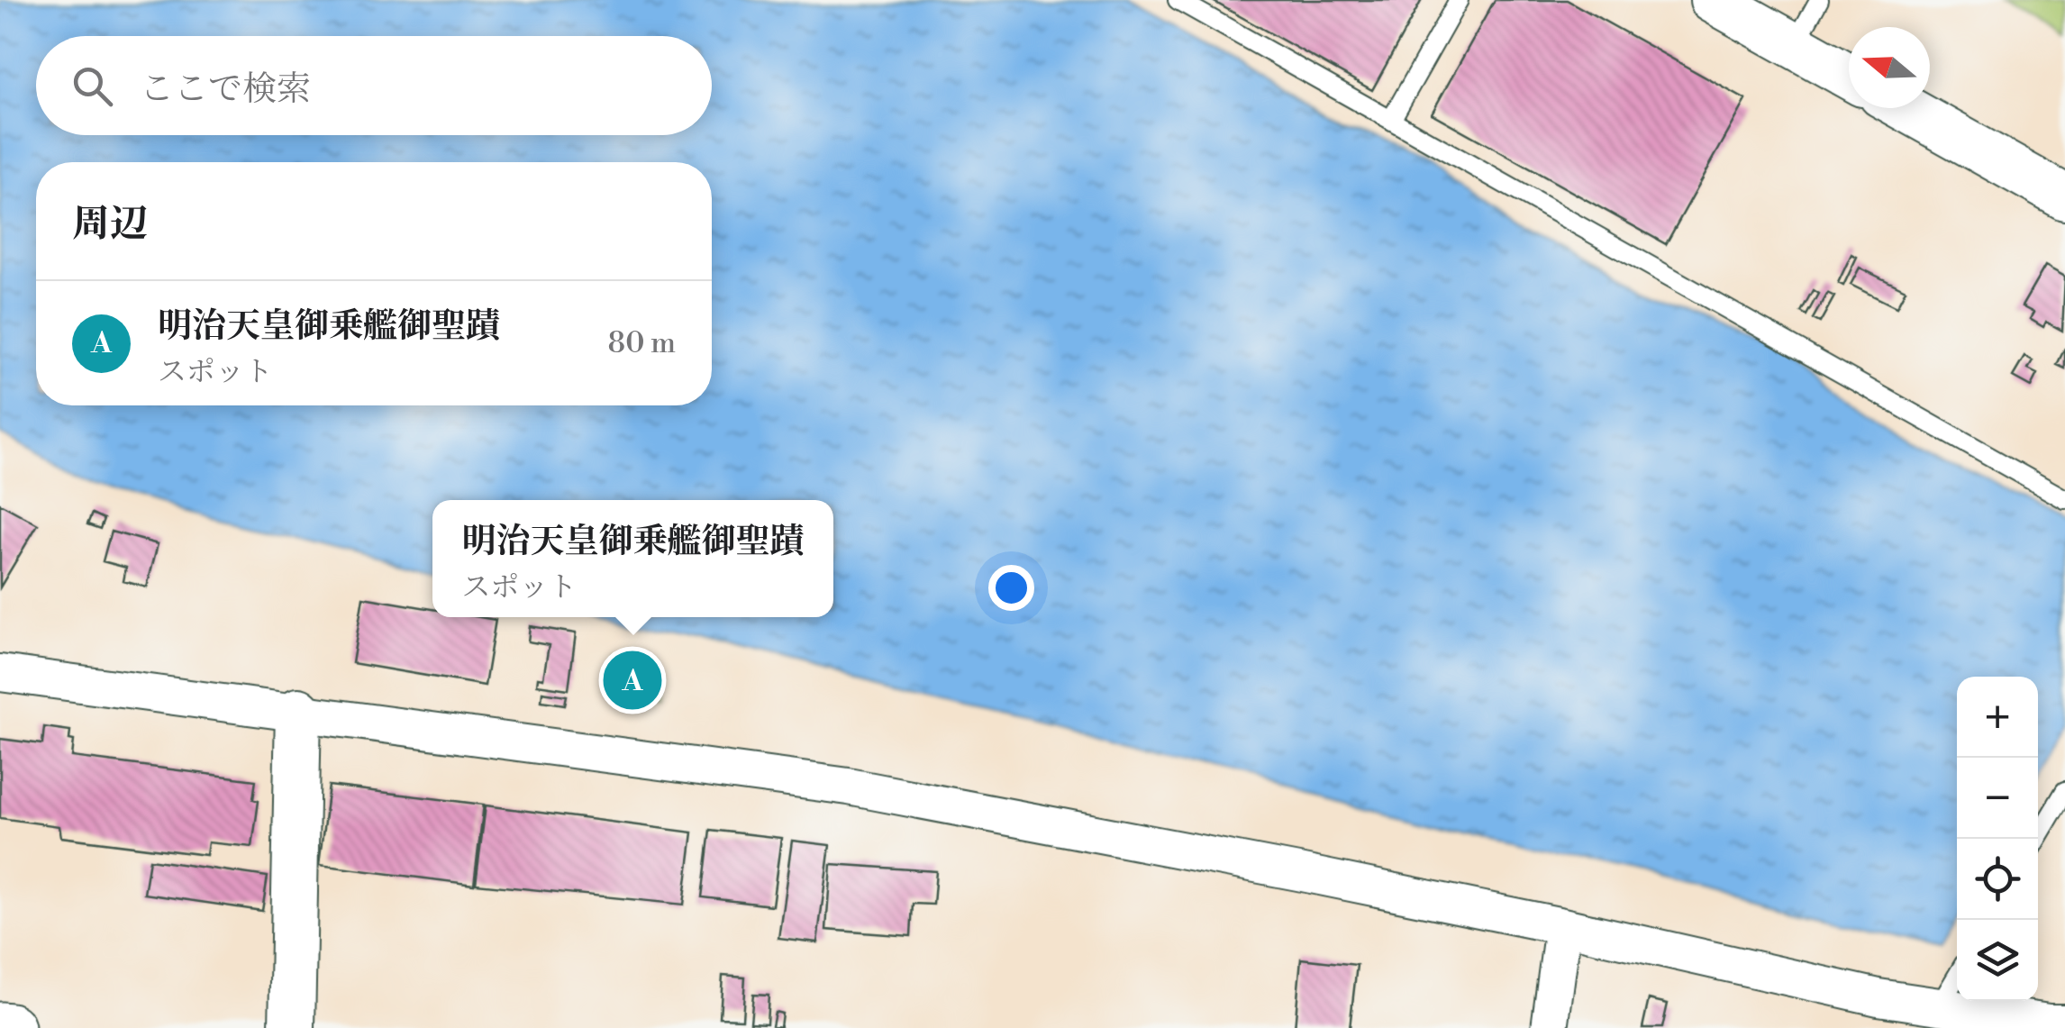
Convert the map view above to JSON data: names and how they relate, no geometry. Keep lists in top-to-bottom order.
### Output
{
  "north": "left",
  "page": {
    "search": "ここで検索",
    "heading": "周辺",
    "list": [
      {
        "mark": "A",
        "name": "明治天皇御乗艦御聖蹟",
        "note": "スポット",
        "value": "80 m"
      }
    ],
    "popup": ["明治天皇御乗艦御聖蹟", "スポット"],
    "pins": "A",
    "map_buttons": ["+", "−"]
  }
}
